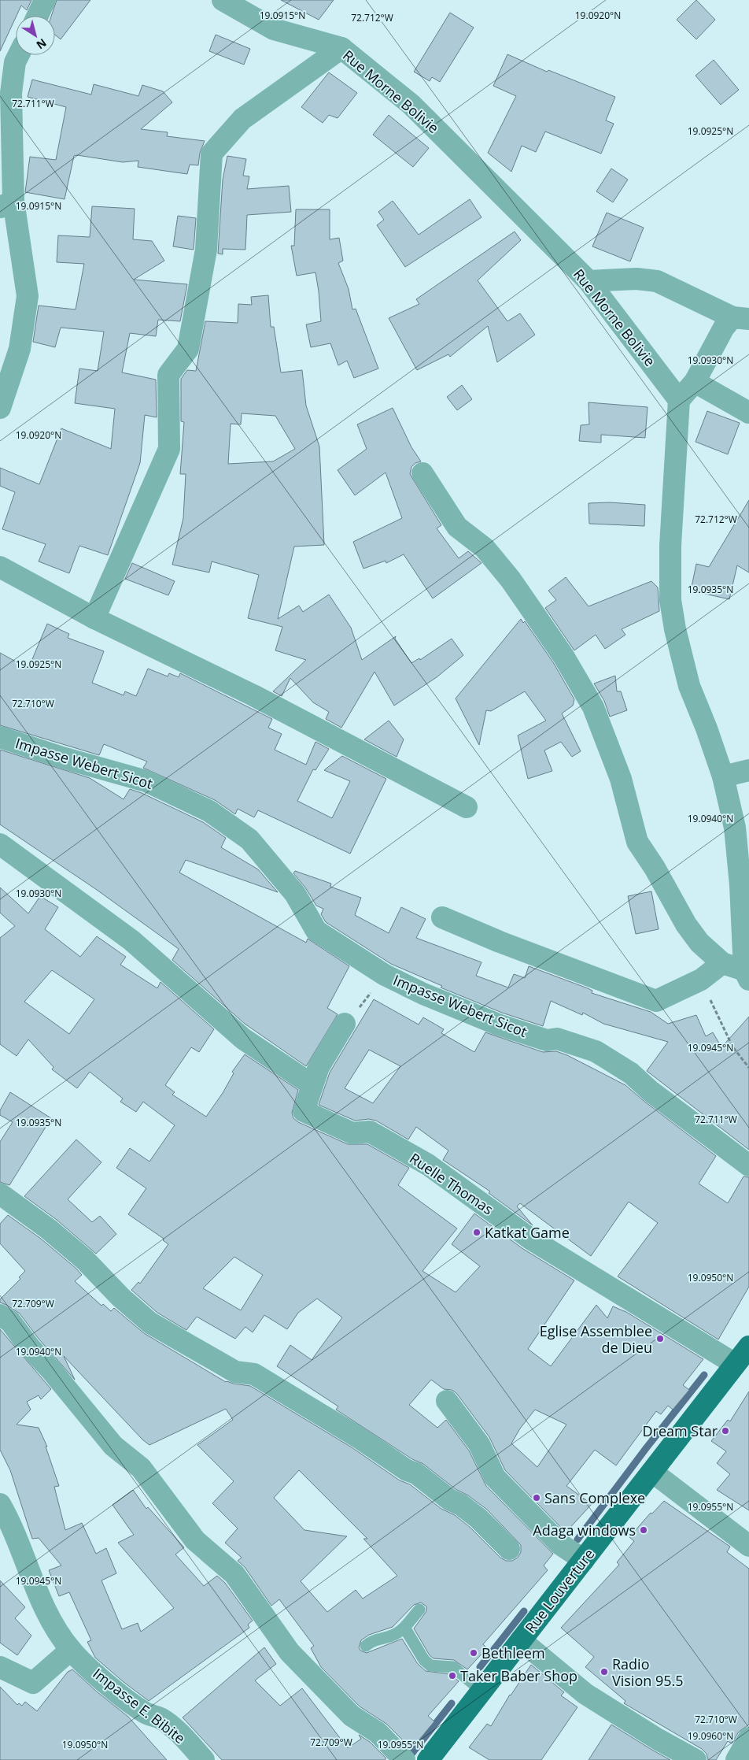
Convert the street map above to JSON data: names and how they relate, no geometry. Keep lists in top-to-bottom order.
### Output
{
  "streets": {
    "main road": ["Rue Louverture"],
    "street": [
      "Rue Morne Bolivie",
      "Impasse Webert Sicot",
      "Ruelle Thomas",
      "Impasse E. Bibite"
    ]
  },
  "crossings": [
    ["Ruelle Thomas", "Rue Louverture"]
  ],
  "places": [
    "Katkat Game",
    "Eglise Assemblee de Dieu",
    "Dream Star",
    "Sans Complexe",
    "Adaga windows",
    "Bethleem",
    "Radio Vision 95.5",
    "Taker Baber Shop"
  ],
  "north": "bottom right",
  "coordinates": [
    "19.0915°N",
    "19.0920°N",
    "72.712°W",
    "72.711°W",
    "19.0925°N",
    "19.0930°N",
    "19.0935°N",
    "72.710°W",
    "19.0940°N",
    "19.0945°N",
    "19.0950°N",
    "72.709°W",
    "19.0955°N",
    "19.0960°N"
  ]
}
